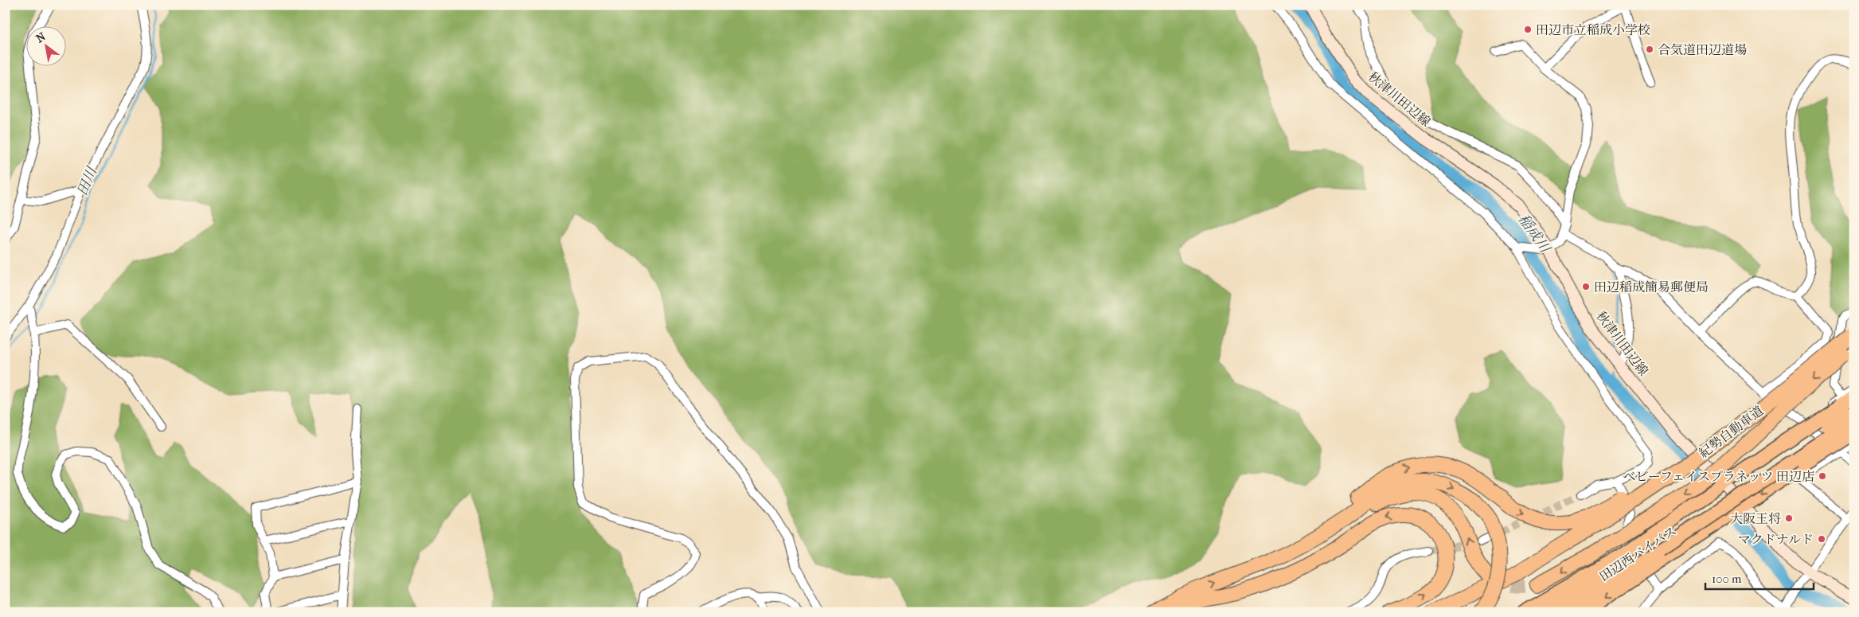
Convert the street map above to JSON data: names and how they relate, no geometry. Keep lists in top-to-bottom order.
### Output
{
  "streets": {
    "highway": ["紀勢自動車道", "田辺西バイパス"],
    "main road": ["秋津川田辺線"]
  },
  "crossings": [
    ["秋津川田辺線", "田辺西バイパス"]
  ],
  "water": ["田川", "稲成川"],
  "places": [
    "田辺市立稲成小学校",
    "合気道田辺道場",
    "田辺稲成簡易郵便局",
    "ベビーフェイスプラネッツ 田辺店",
    "大阪王将",
    "マクドナルド"
  ],
  "scale_bar": "100 m",
  "north": "top left"
}
